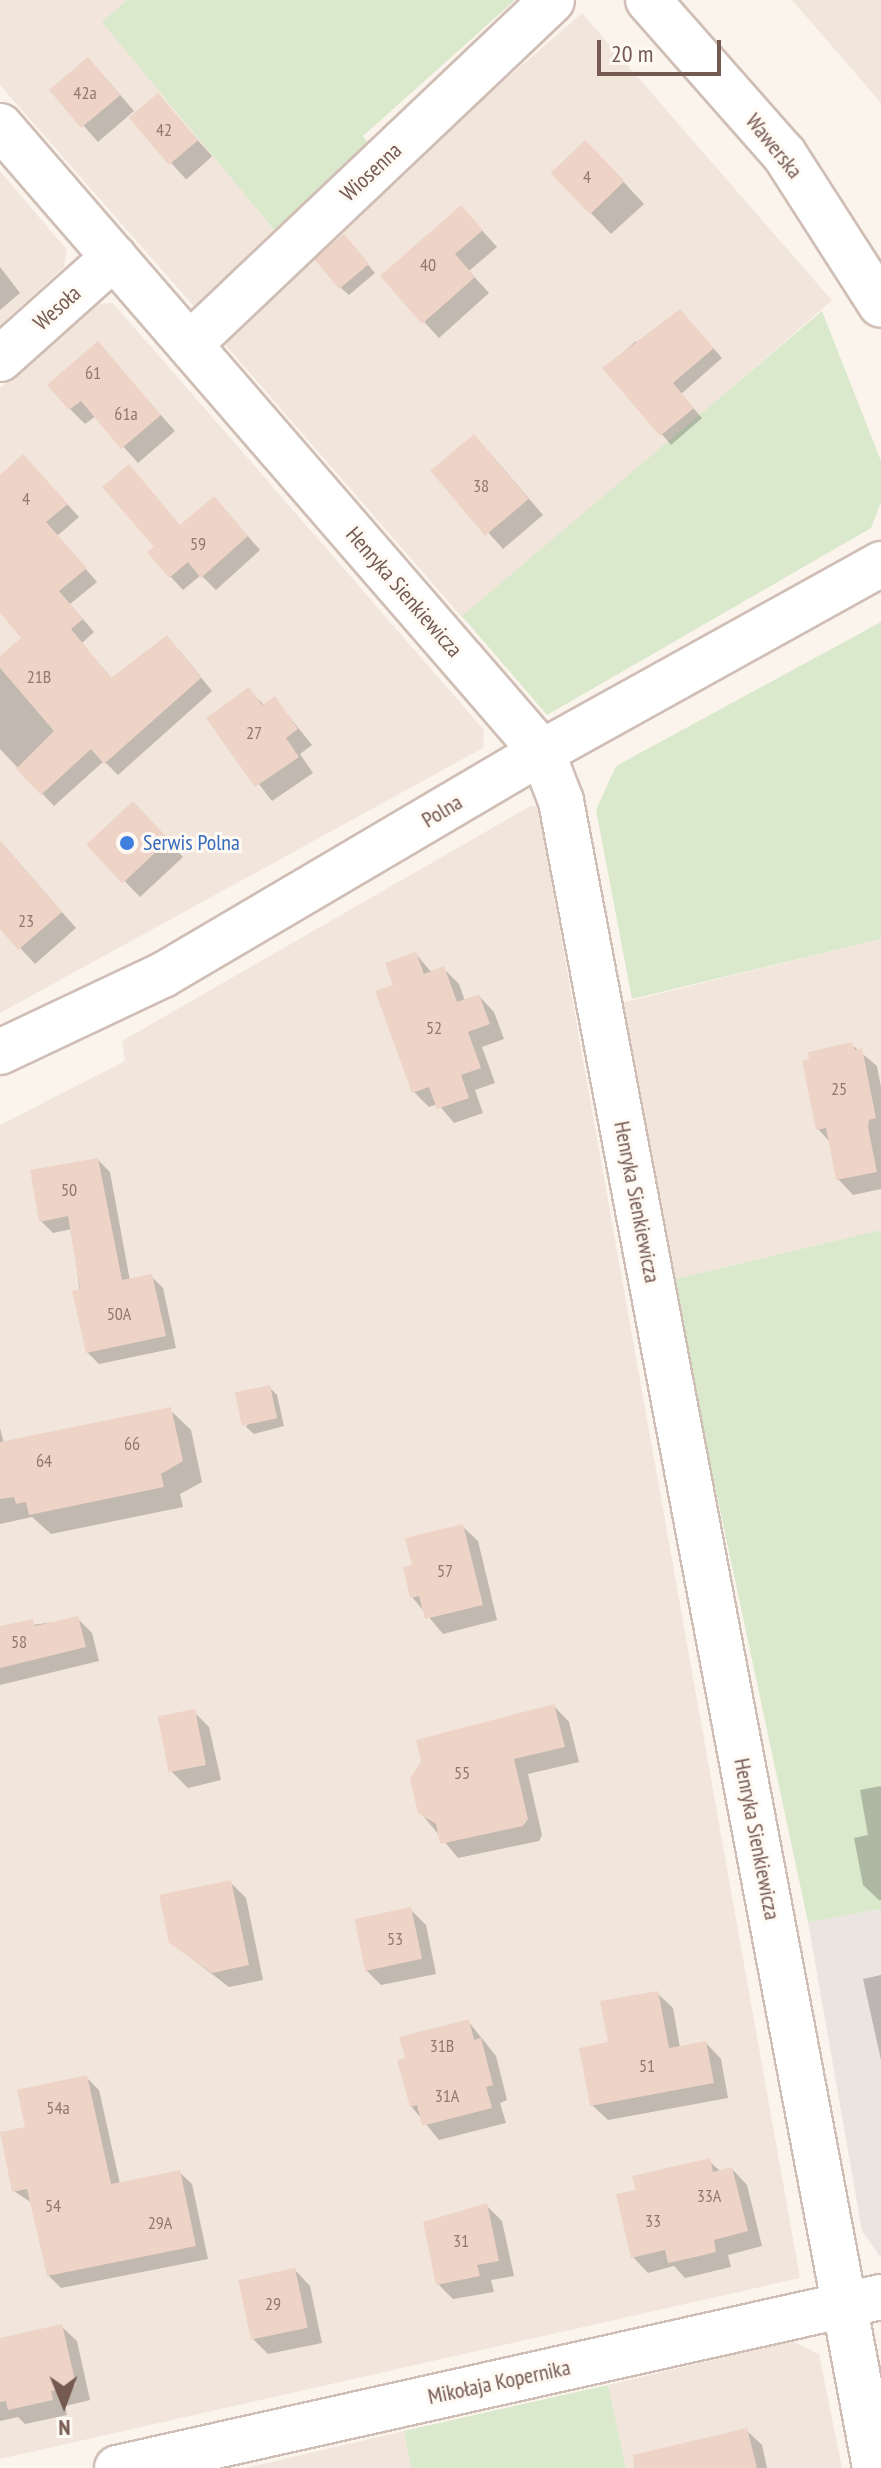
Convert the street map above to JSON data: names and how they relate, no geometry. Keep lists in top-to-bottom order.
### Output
{
  "streets": {
    "street": [
      "Wawerska",
      "Wiosenna",
      "Wesoła",
      "Henryka Sienkiewicza",
      "Polna",
      "Mikołaja Kopernika"
    ]
  },
  "crossings": [
    ["Wiosenna", "Henryka Sienkiewicza"],
    ["Wesoła", "Henryka Sienkiewicza"],
    ["Henryka Sienkiewicza", "Polna"],
    ["Henryka Sienkiewicza", "Mikołaja Kopernika"]
  ],
  "places": ["Serwis Polna"],
  "house_numbers": [
    "42a",
    "42",
    "4",
    "40",
    "61",
    "61a",
    "38",
    "4",
    "59",
    "21B",
    "27",
    "23",
    "52",
    "25",
    "50",
    "50A",
    "66",
    "64",
    "57",
    "58",
    "55",
    "53",
    "31B",
    "51",
    "31A",
    "54a",
    "33A",
    "54",
    "33",
    "29A",
    "31",
    "29"
  ],
  "scale_bar": "20 m",
  "north": "bottom"
}
